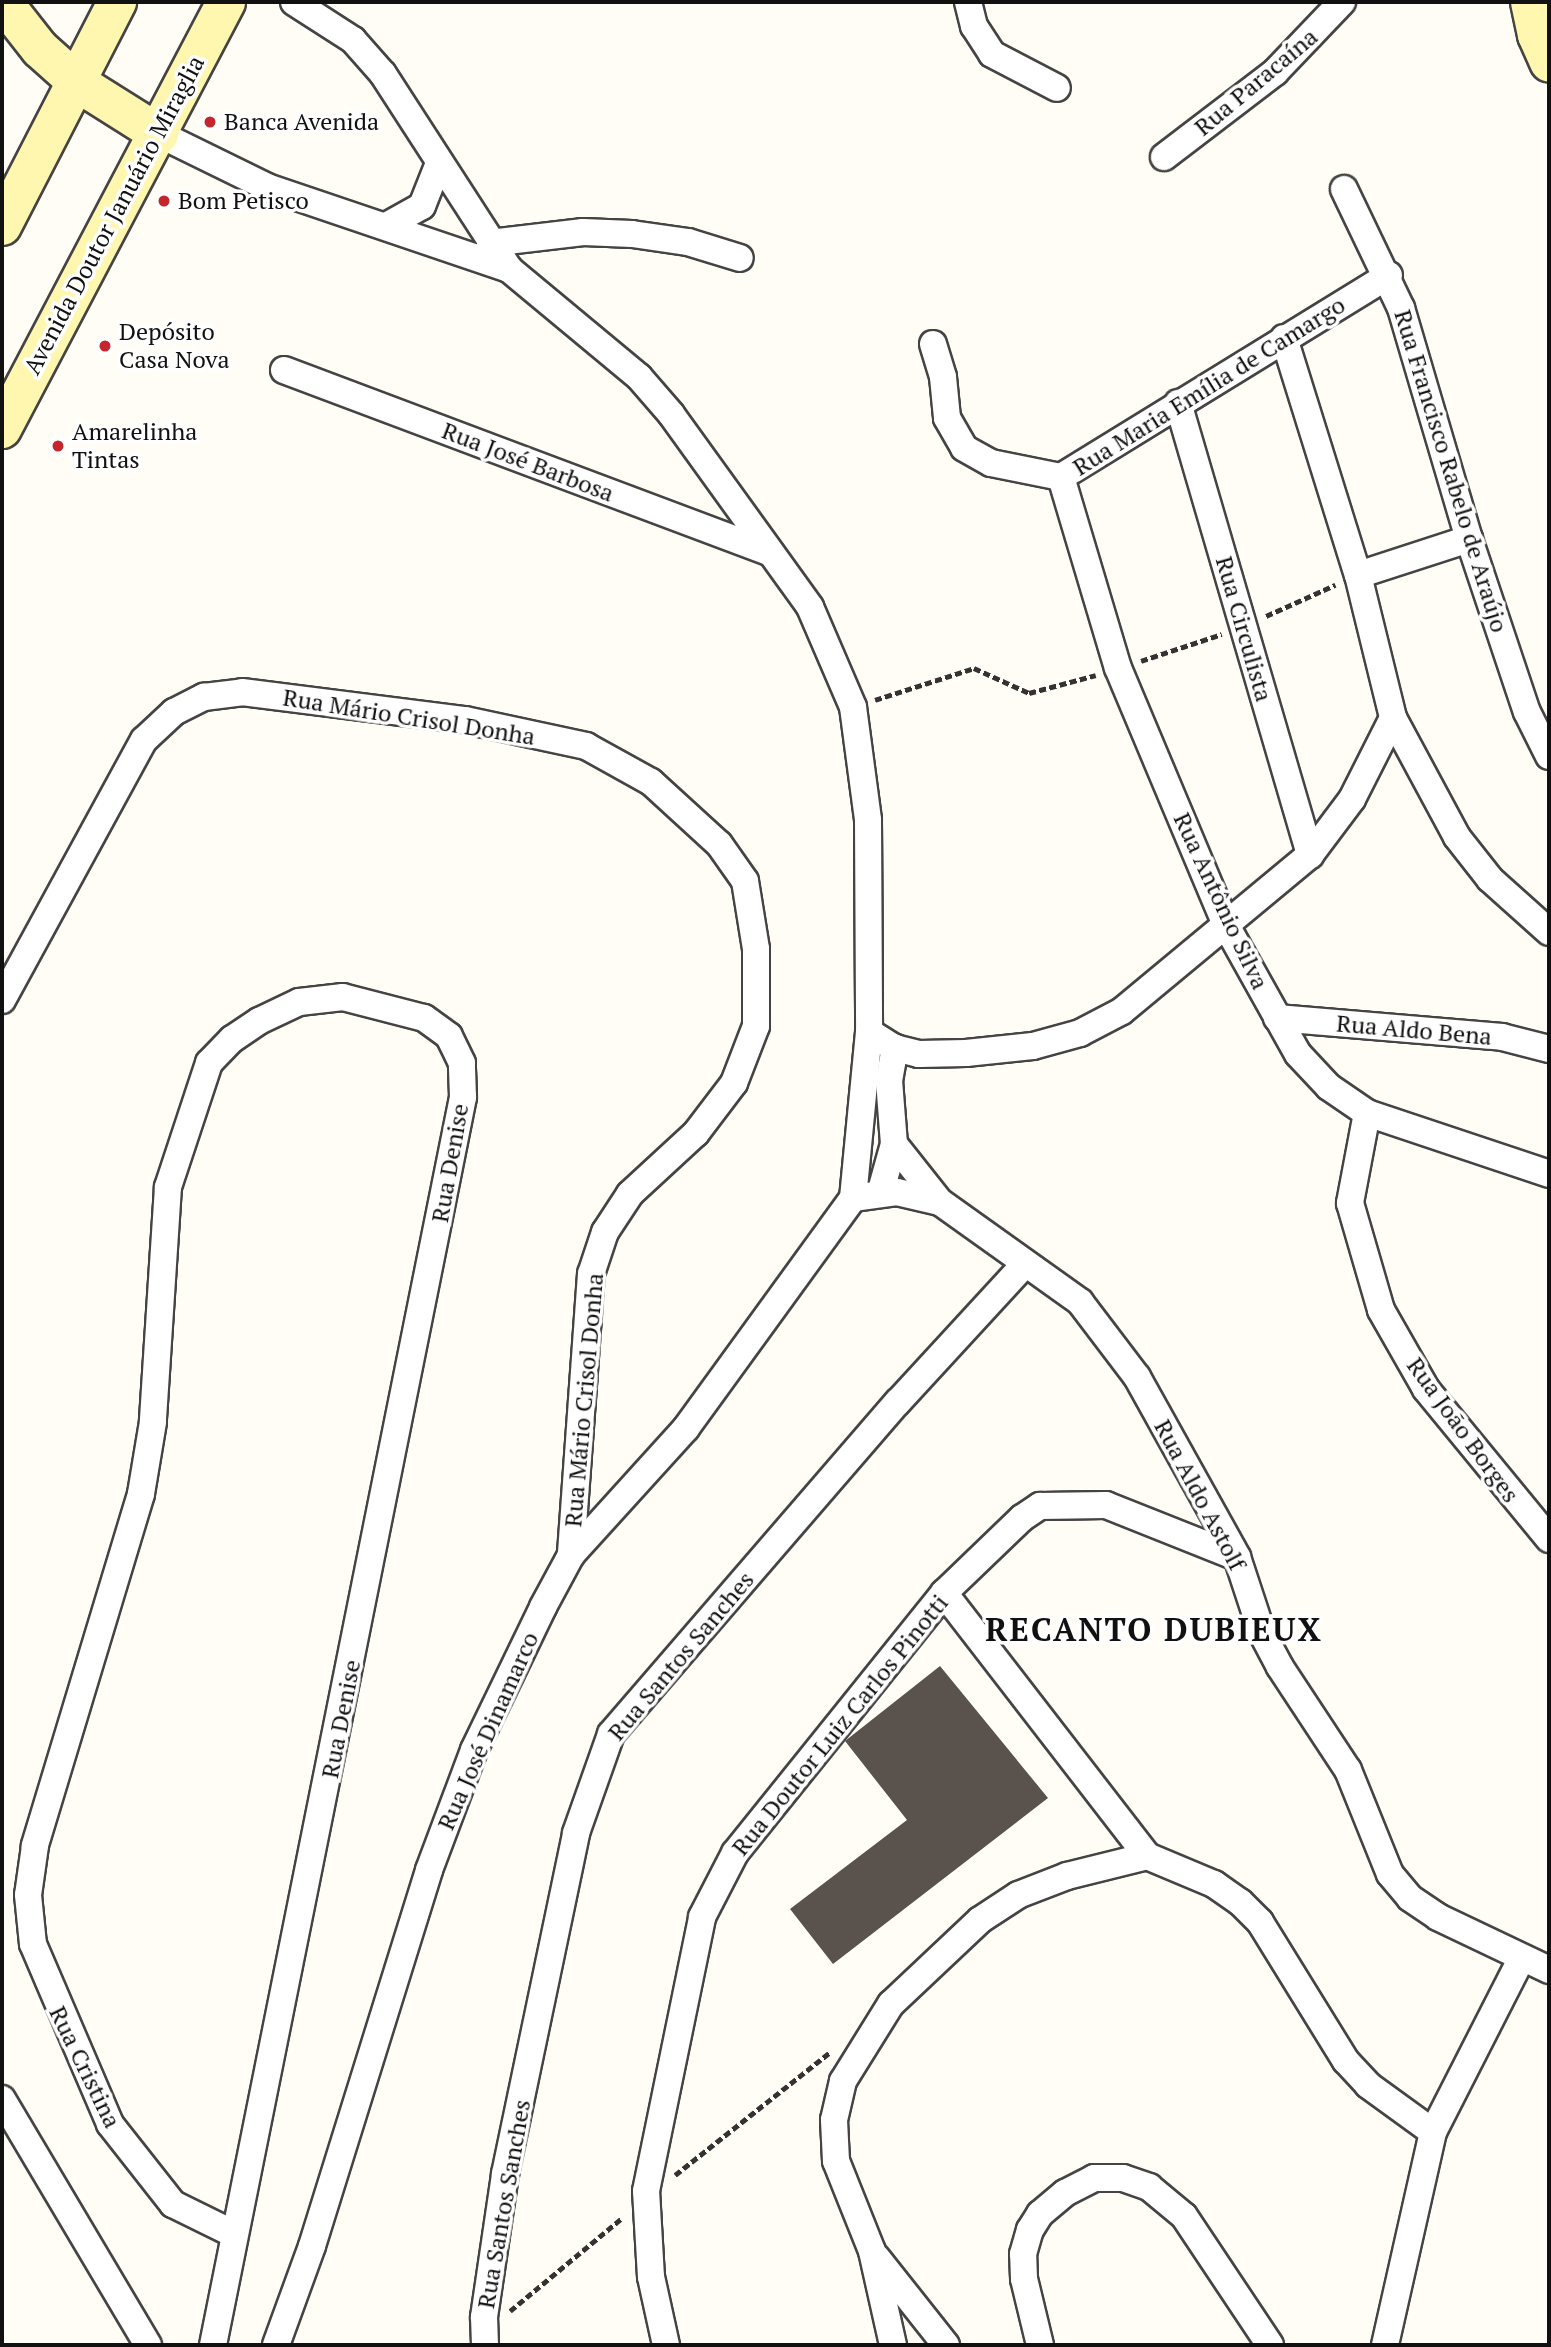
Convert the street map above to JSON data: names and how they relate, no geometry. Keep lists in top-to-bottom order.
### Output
{
  "streets": {
    "main road": ["Avenida Doutor Januário Miraglia"],
    "street": [
      "Rua Paracaína",
      "Rua Maria Emília de Camargo",
      "Rua José Barbosa",
      "Rua Francisco Rabelo de Araújo",
      "Rua Circulista",
      "Rua Mário Crisol Donha",
      "Rua Antônio Silva",
      "Rua Aldo Bena",
      "Rua Denise",
      "Rua João Borges",
      "Rua Aldo Astolf",
      "Rua Santos Sanches",
      "Rua Doutor Luiz Carlos Pinotti",
      "Rua José Dinamarco",
      "Rua Cristina"
    ]
  },
  "crossings": [
    ["Rua Maria Emília de Camargo", "Rua Francisco Rabelo de Araújo"],
    ["Rua Maria Emília de Camargo", "Rua Circulista"],
    ["Rua Maria Emília de Camargo", "Rua Antônio Silva"],
    ["Rua Mário Crisol Donha", "Rua José Dinamarco"],
    ["Rua Antônio Silva", "Rua Aldo Bena"],
    ["Rua Antônio Silva", "Rua João Borges"],
    ["Rua Denise", "Rua Cristina"],
    ["Rua Aldo Astolf", "Rua Santos Sanches"],
    ["Rua Aldo Astolf", "Rua Doutor Luiz Carlos Pinotti"],
    ["Rua Aldo Astolf", "Rua José Dinamarco"]
  ],
  "districts": ["RECANTO DUBIEUX"],
  "places": [
    "Banca Avenida",
    "Bom Petisco",
    "Depósito Casa Nova",
    "Amarelinha Tintas"
  ]
}
